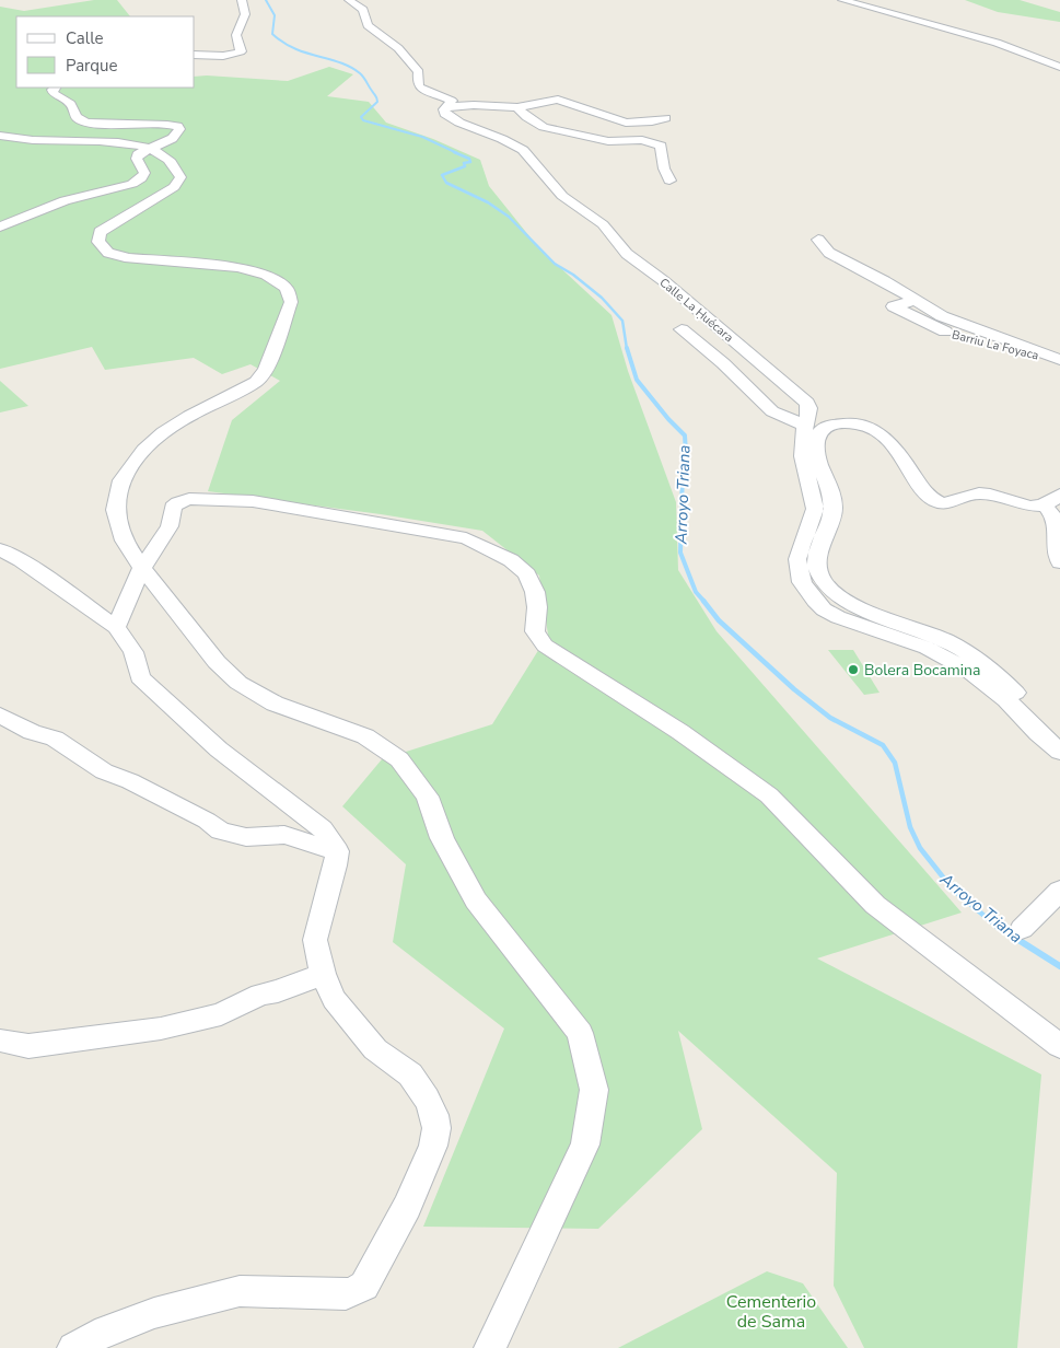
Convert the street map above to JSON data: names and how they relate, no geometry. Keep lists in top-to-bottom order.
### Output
{
  "streets": {
    "street": ["Calle La Ḥuécara", "Barriu La Foyaca"]
  },
  "water": ["Arroyo Triana"],
  "parks": ["Cementerio de Sama"],
  "places": ["Bolera Bocamina"],
  "legend": ["Calle", "Parque"]
}
